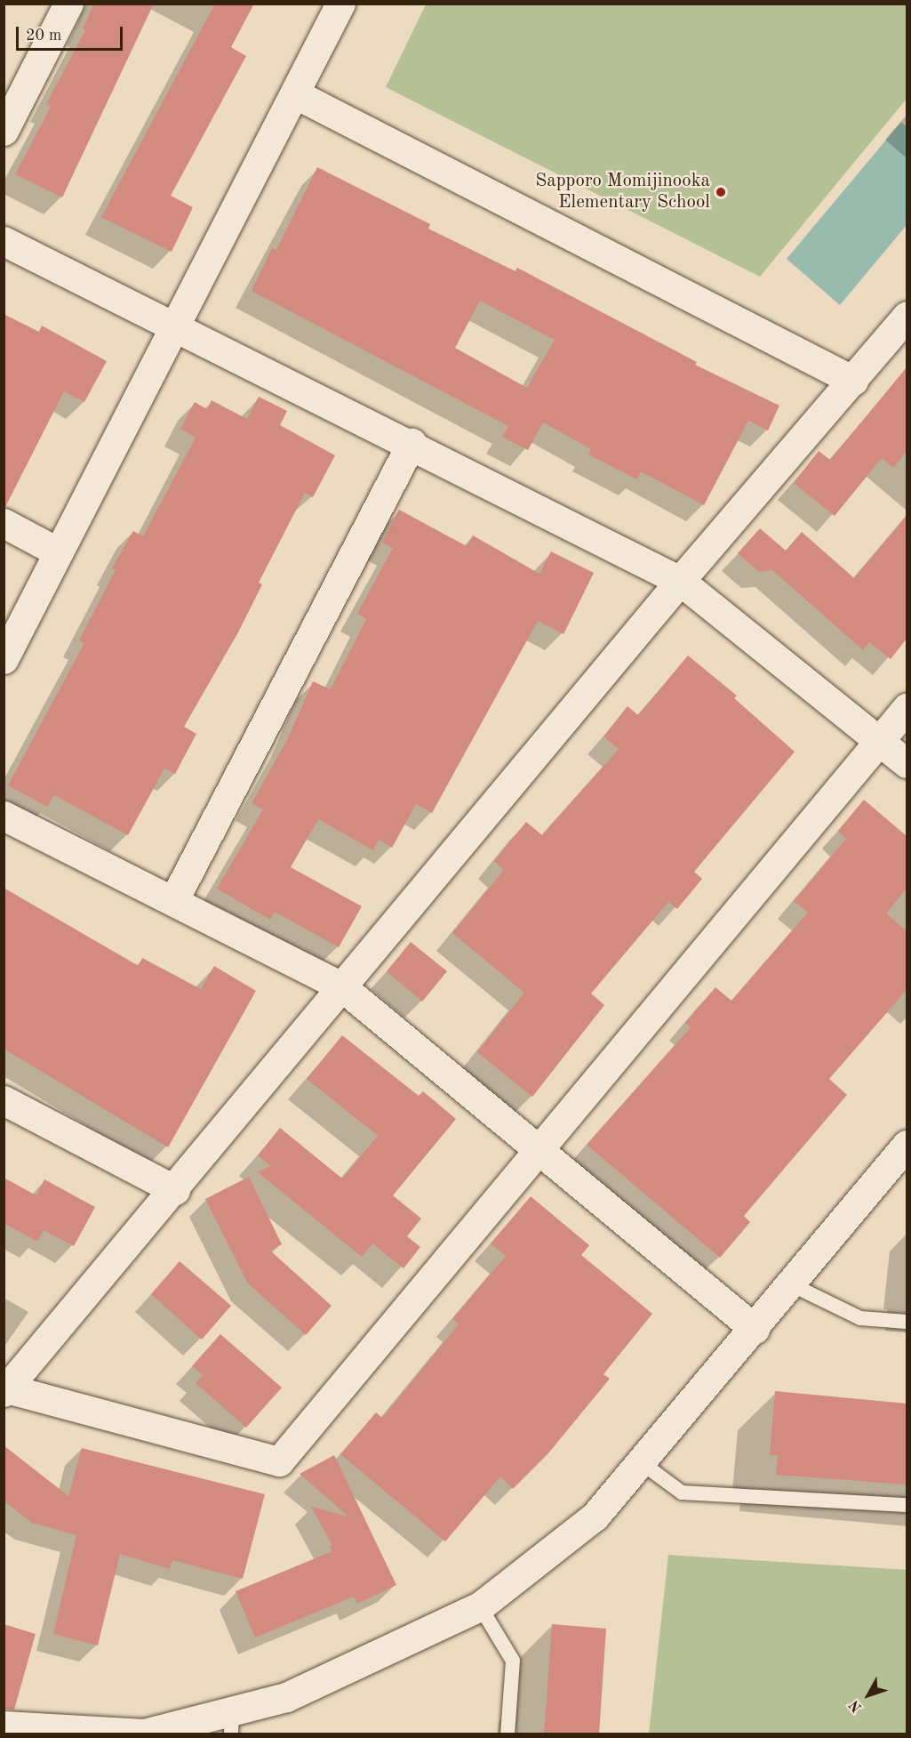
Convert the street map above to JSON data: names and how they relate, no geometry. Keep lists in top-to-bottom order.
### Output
{
  "places": ["Sapporo Momijinooka Elementary School"],
  "scale_bar": "20 m",
  "north": "bottom left"
}
